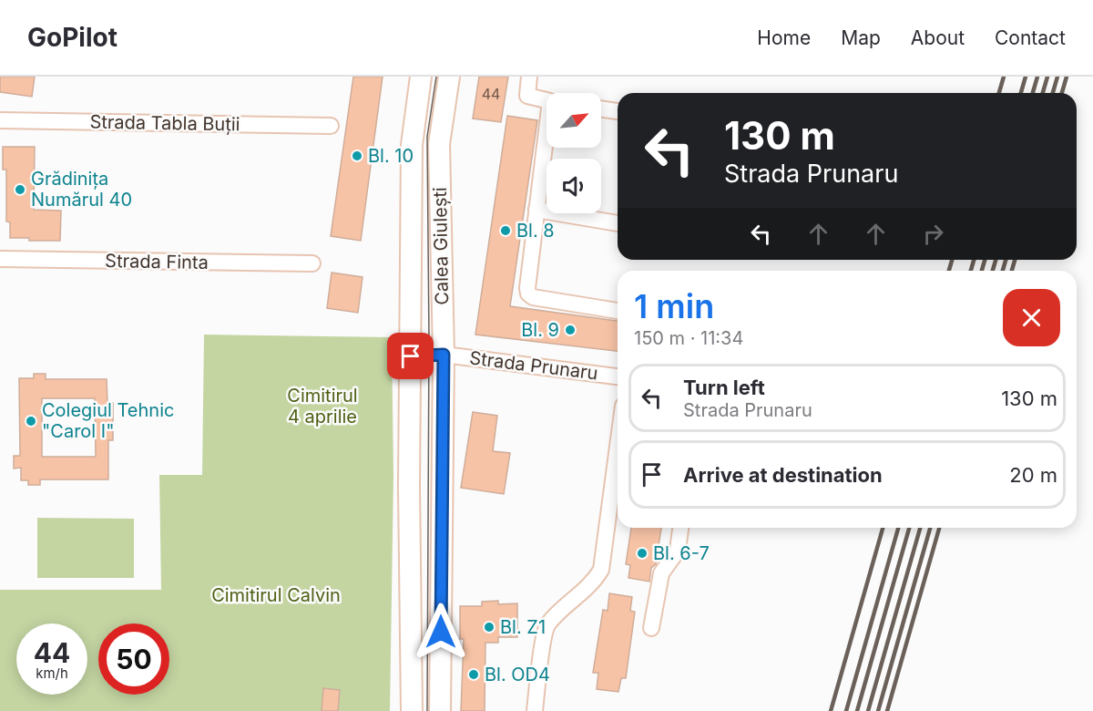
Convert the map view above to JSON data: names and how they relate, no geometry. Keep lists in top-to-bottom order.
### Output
{
  "streets": {
    "main road": ["Calea Giulești"],
    "street": ["Strada Tabla Buții", "Strada Finta", "Strada Prunaru"]
  },
  "crossings": [
    ["Calea Giulești", "Strada Prunaru"]
  ],
  "parks": ["Cimitirul 4 aprilie", "Cimitirul Calvin"],
  "places": [
    "Bl. 10",
    "Grădinița Numărul 40",
    "Bl. 8",
    "Bl. 9",
    "Colegiul Tehnic \"Carol I\"",
    "Bl. 6-7",
    "Bl. Z1",
    "Bl. OD4"
  ],
  "house_numbers": ["44"],
  "north": "top right",
  "page": {
    "header": "GoPilot",
    "nav": [
      "Home",
      "Map",
      "About",
      "Contact"
    ],
    "turn": ["130 m", "Strada Prunaru"],
    "heading": ["1 min", "150 m · 11:34"],
    "list": [
      {
        "name": "Turn left",
        "note": "Strada Prunaru",
        "value": "130 m"
      },
      {
        "name": "Arrive at destination",
        "value": "20 m"
      }
    ],
    "speed": "44 km/h",
    "limit": "50"
  }
}
